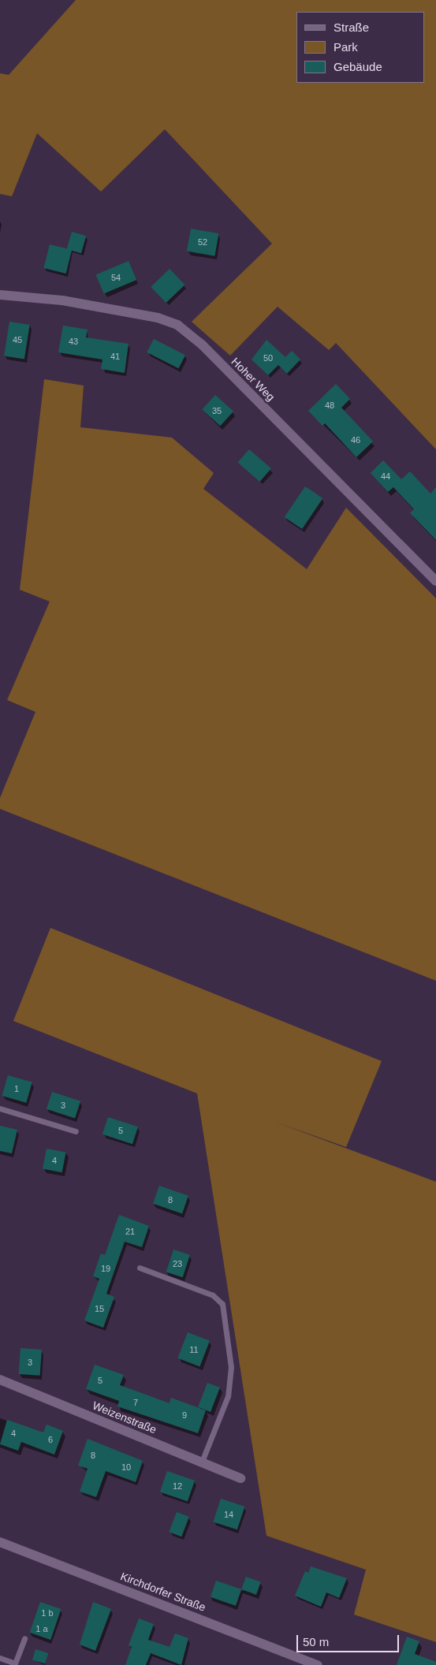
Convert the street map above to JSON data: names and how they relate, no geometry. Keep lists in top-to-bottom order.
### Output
{
  "streets": {
    "street": ["Hoher Weg", "Weizenstraße", "Kirchdorfer Straße"]
  },
  "house_numbers": [
    "52",
    "54",
    "45",
    "43",
    "41",
    "50",
    "48",
    "35",
    "46",
    "44",
    "1",
    "3",
    "5",
    "4",
    "8",
    "21",
    "23",
    "19",
    "15",
    "11",
    "3",
    "5",
    "7",
    "9",
    "4",
    "6",
    "8",
    "10",
    "12",
    "14",
    "1 b",
    "1 a"
  ],
  "legend": ["Straße", "Park", "Gebäude"],
  "scale_bar": "50 m"
}
